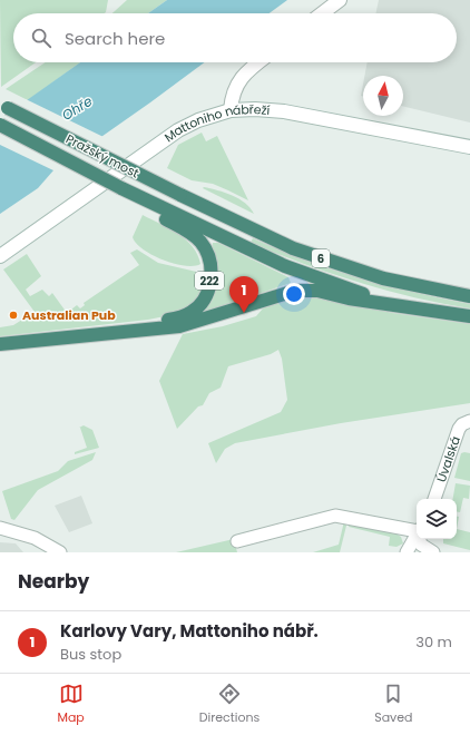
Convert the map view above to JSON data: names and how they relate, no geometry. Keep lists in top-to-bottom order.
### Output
{
  "streets": {
    "highway": ["Pražský most", "6", "222"],
    "main road": ["Mattoniho nábřeží"],
    "street": ["Úvalská"]
  },
  "crossings": [
    ["Pražský most", "6"],
    ["Pražský most", "222"],
    ["6", "222"]
  ],
  "water": ["Ohře"],
  "places": ["Australian Pub"],
  "north": "top",
  "page": {
    "search": "Search here",
    "pins": "1",
    "heading": "Nearby",
    "list": [
      {
        "mark": "1",
        "name": "Karlovy Vary, Mattoniho nábř.",
        "note": "Bus stop",
        "value": "30 m"
      }
    ],
    "nav": ["Map", "Directions", "Saved"]
  }
}
